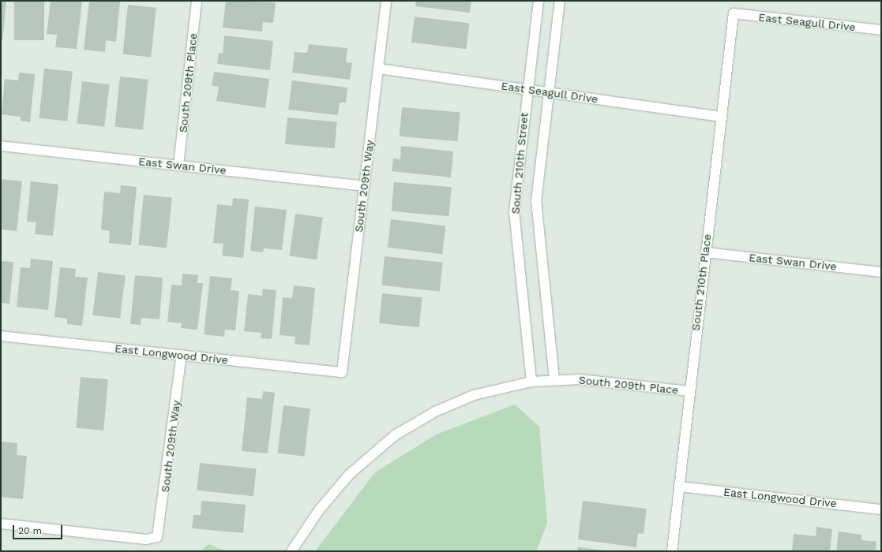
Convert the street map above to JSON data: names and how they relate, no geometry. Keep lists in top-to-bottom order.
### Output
{
  "streets": {
    "street": [
      "East Seagull Drive",
      "South 209th Place",
      "South 210th Street",
      "East Swan Drive",
      "South 209th Way",
      "South 210th Place",
      "East Longwood Drive"
    ]
  },
  "crossings": [
    ["East Seagull Drive", "South 210th Street"],
    ["East Seagull Drive", "South 209th Way"],
    ["East Seagull Drive", "South 210th Place"],
    ["South 209th Place", "South 210th Street"],
    ["South 209th Place", "East Swan Drive"],
    ["South 209th Place", "South 210th Place"],
    ["East Swan Drive", "South 209th Way"],
    ["East Swan Drive", "South 210th Place"],
    ["South 209th Way", "East Longwood Drive"],
    ["South 210th Place", "East Longwood Drive"]
  ],
  "scale_bar": "20 m"
}
